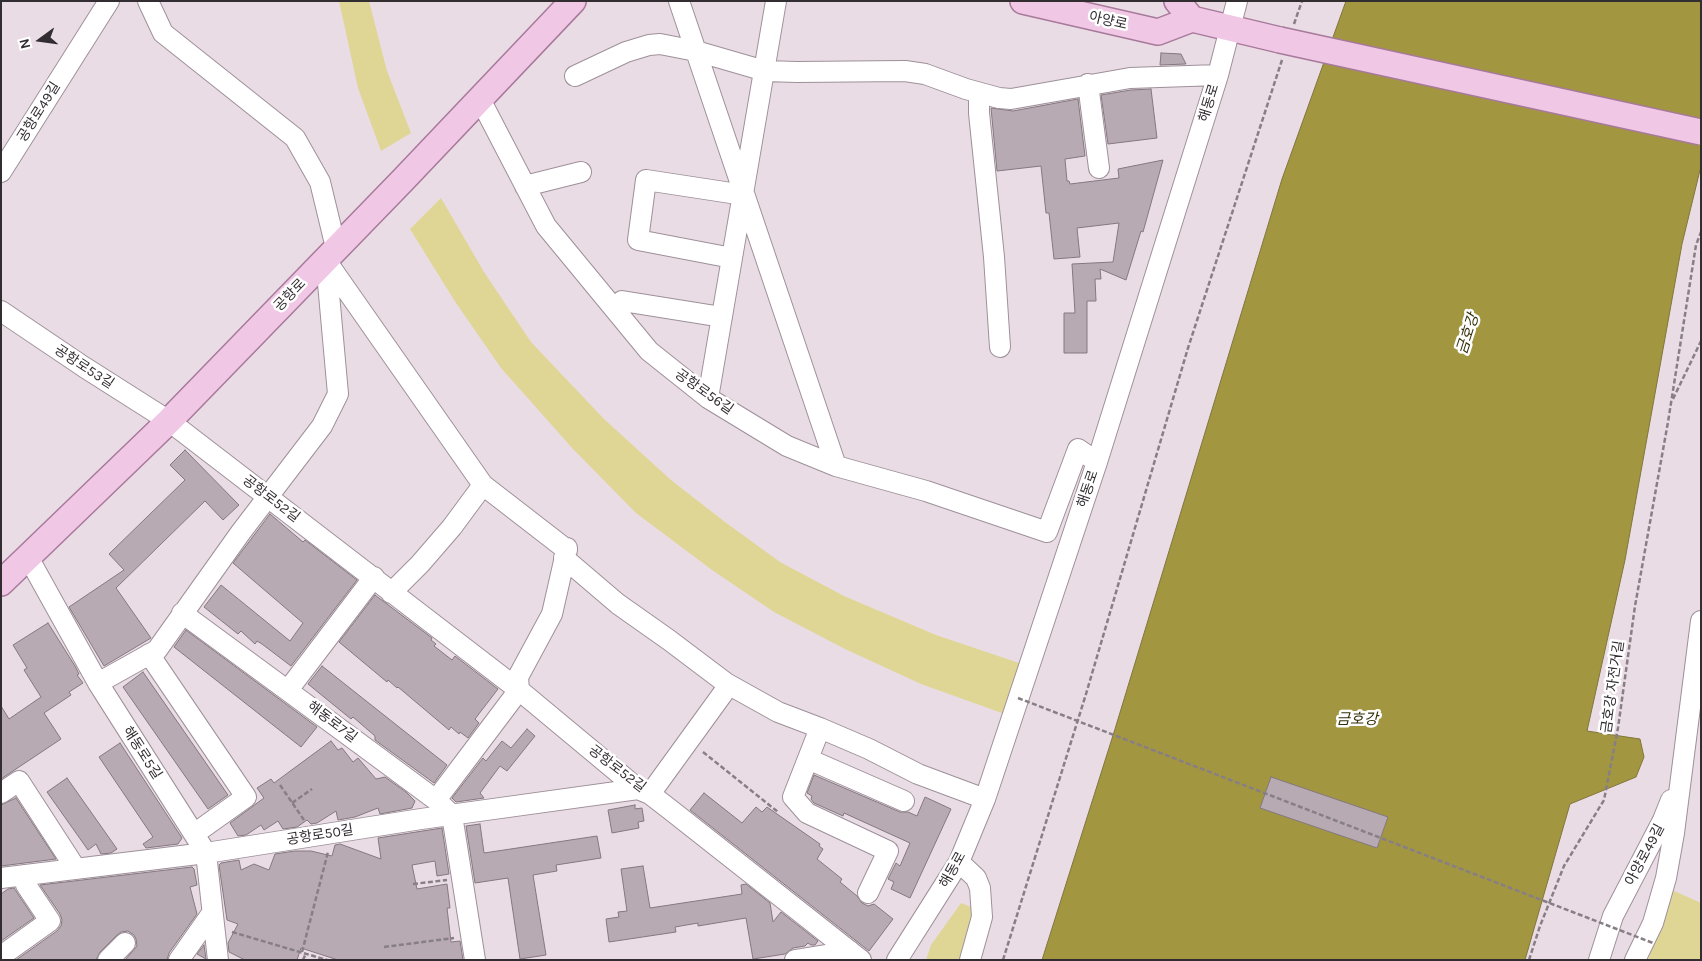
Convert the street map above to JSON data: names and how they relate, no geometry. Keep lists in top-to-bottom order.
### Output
{
  "streets": {
    "main road": ["아양로", "공항로"],
    "street": [
      "해동로",
      "공항로49길",
      "공항로53길",
      "공항로56길",
      "공항로52길",
      "해동로7길",
      "해동로5길",
      "공항로50길",
      "아양로49길"
    ],
    "path": ["금호강 자전거길"]
  },
  "crossings": [
    ["아양로", "해동로"],
    ["해동로", "공항로56길"],
    ["공항로", "공항로53길"],
    ["공항로", "공항로56길"],
    ["공항로", "공항로52길"],
    ["공항로", "해동로5길"],
    ["공항로53길", "공항로52길"],
    ["공항로52길", "공항로50길"],
    ["해동로7길", "공항로50길"],
    ["해동로5길", "공항로50길"]
  ],
  "water": ["금호강"],
  "north": "left"
}
